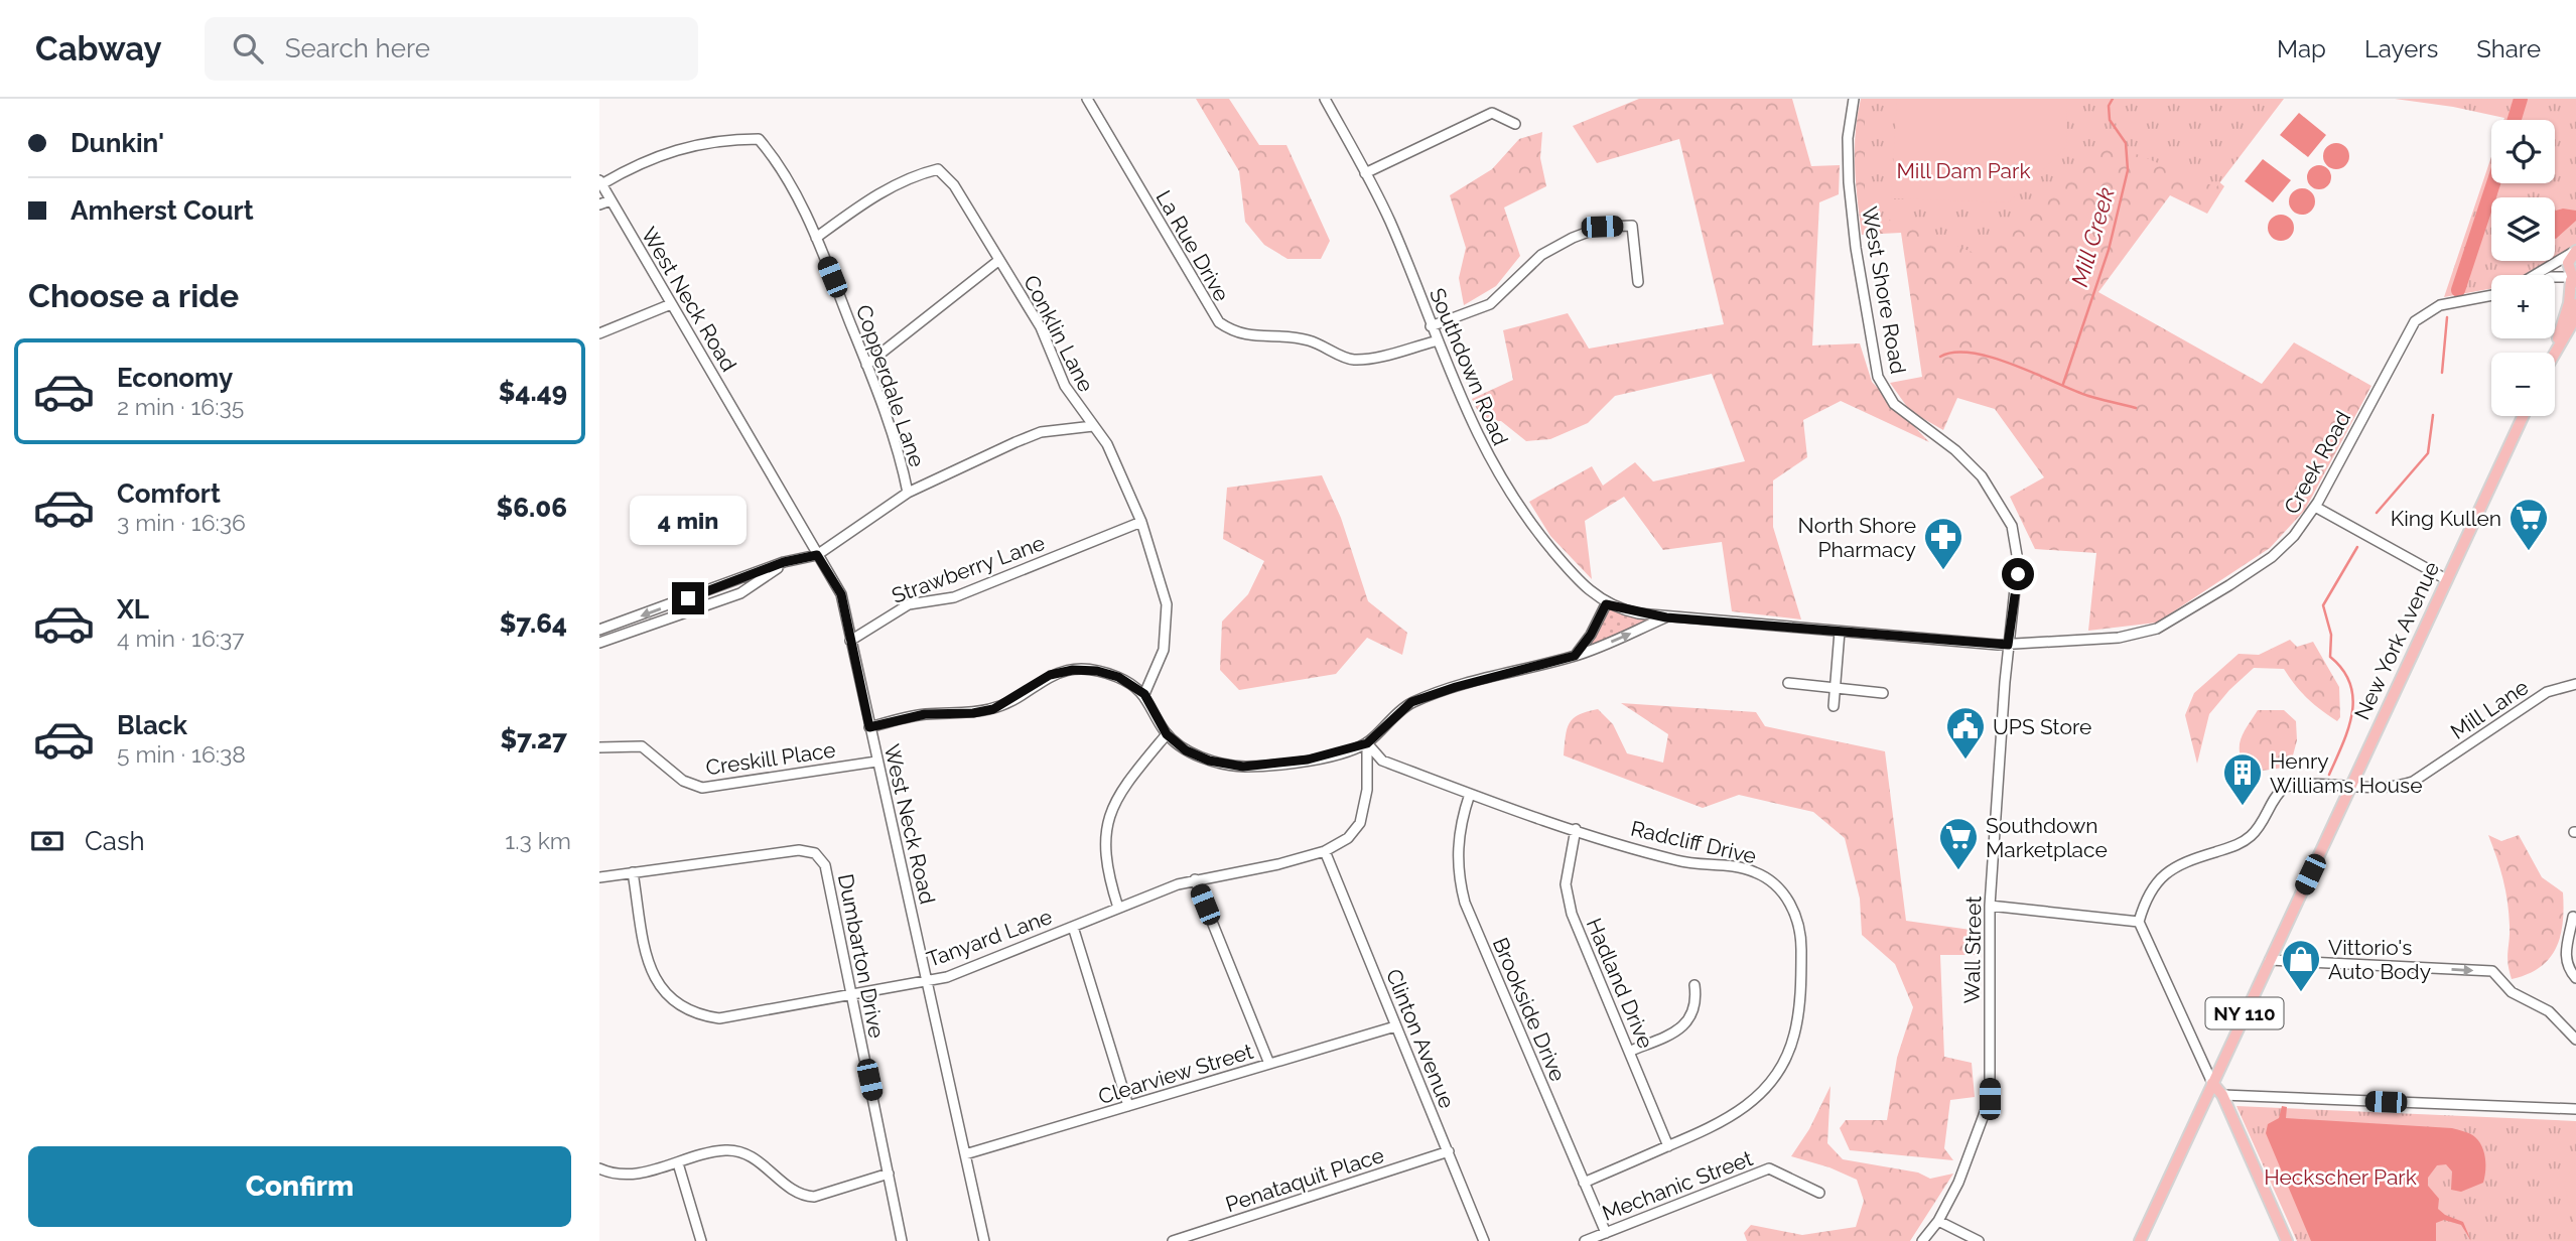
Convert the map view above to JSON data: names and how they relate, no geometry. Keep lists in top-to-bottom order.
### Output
{
  "streets": {
    "main road": ["New York Avenue", "NY 110"],
    "street": [
      "La Rue Drive",
      "West Shore Road",
      "West Neck Road",
      "Conklin Lane",
      "Southdown Road",
      "Copperdale Lane",
      "Creek Road",
      "Strawberry Lane",
      "Mill Lane",
      "Creskill Place",
      "Radcliff Drive",
      "Tanyard Lane",
      "Wall Street",
      "Dumbarton Drive",
      "Hadland Drive",
      "Brookside Drive",
      "Clinton Avenue",
      "Clearview Street",
      "Penataquit Place",
      "Mechanic Street"
    ]
  },
  "crossings": [
    ["La Rue Drive", "Southdown Road"],
    ["West Shore Road", "Southdown Road"],
    ["West Shore Road", "Creek Road"],
    ["West Shore Road", "Wall Street"],
    ["West Neck Road", "Copperdale Lane"],
    ["West Neck Road", "Strawberry Lane"],
    ["West Neck Road", "Creskill Place"],
    ["West Neck Road", "Tanyard Lane"],
    ["West Neck Road", "Clearview Street"],
    ["Conklin Lane", "Copperdale Lane"],
    ["Conklin Lane", "Strawberry Lane"],
    ["Southdown Road", "Creek Road"],
    ["Southdown Road", "Wall Street"],
    ["Creek Road", "Wall Street"],
    ["New York Avenue", "Mill Lane"],
    ["Radcliff Drive", "Tanyard Lane"],
    ["Radcliff Drive", "Hadland Drive"],
    ["Radcliff Drive", "Brookside Drive"],
    ["Tanyard Lane", "Dumbarton Drive"],
    ["Tanyard Lane", "Clinton Avenue"],
    ["Brookside Drive", "Mechanic Street"],
    ["Clinton Avenue", "Clearview Street"],
    ["Clinton Avenue", "Penataquit Place"]
  ],
  "water": ["Mill Creek"],
  "parks": ["Mill Dam Park", "Heckscher Park"],
  "places": {
    "supermarket": ["King Kullen", "Southdown Marketplace"],
    "pharmacy": ["North Shore Pharmacy"],
    "public building": ["UPS Store"],
    "building": ["Henry Williams House"],
    "shop": ["Vittorio's Auto Body"]
  },
  "page": {
    "header": "Cabway",
    "search": "Search here",
    "nav": ["Map", "Layers", "Share"],
    "banner": ["Dunkin'", "Amherst Court"],
    "map_buttons": ["+", "−"],
    "heading": "Choose a ride",
    "list": [
      {
        "name": "Economy",
        "note": "2 min · 16:35",
        "value": "$4.49"
      },
      {
        "name": "Comfort",
        "note": "3 min · 16:36",
        "value": "$6.06"
      },
      {
        "name": "XL",
        "note": "4 min · 16:37",
        "value": "$7.64"
      },
      {
        "name": "Black",
        "note": "5 min · 16:38",
        "value": "$7.27"
      }
    ],
    "bubble": "4 min",
    "pay": ["Cash", "1.3 km"],
    "buttons": "Confirm"
  }
}
